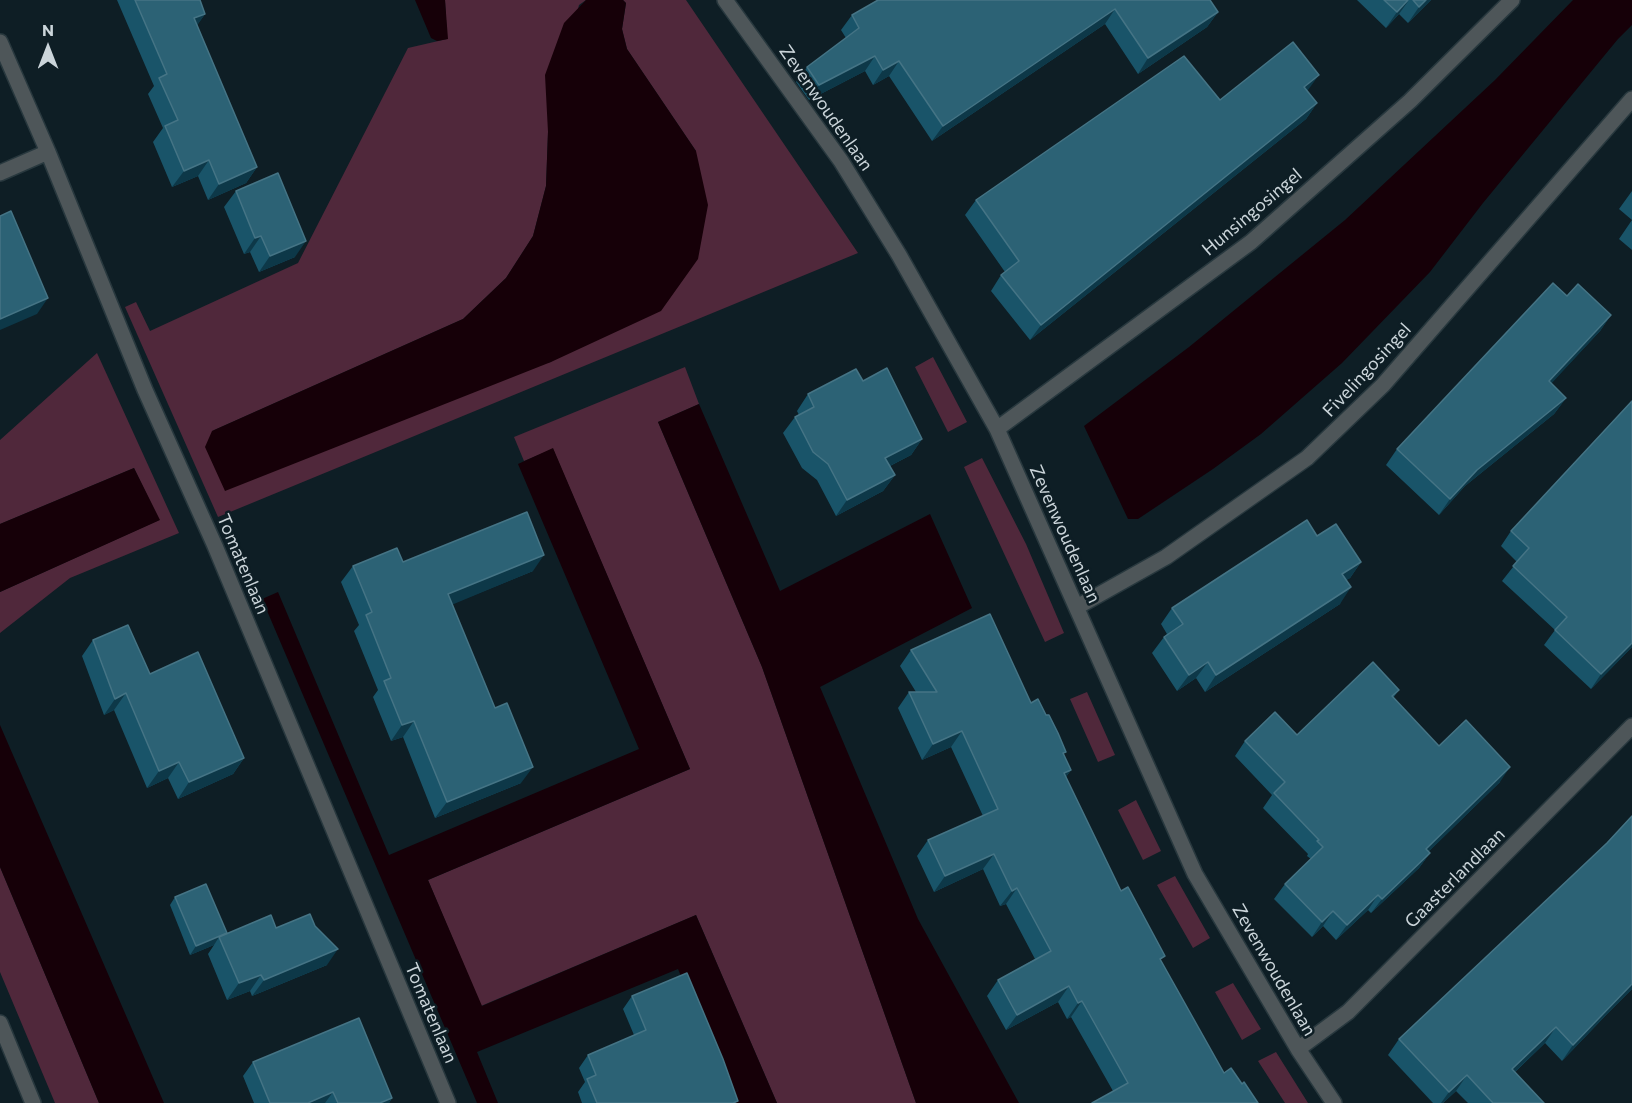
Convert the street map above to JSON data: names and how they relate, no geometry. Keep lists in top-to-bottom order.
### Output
{
  "streets": {
    "street": [
      "Zevenwoudenlaan",
      "Hunsingosingel",
      "Fivelingosingel",
      "Tomatenlaan",
      "Gaasterlandlaan"
    ]
  },
  "crossings": [
    ["Zevenwoudenlaan", "Hunsingosingel"],
    ["Zevenwoudenlaan", "Fivelingosingel"],
    ["Zevenwoudenlaan", "Gaasterlandlaan"]
  ],
  "north": "top"
}
